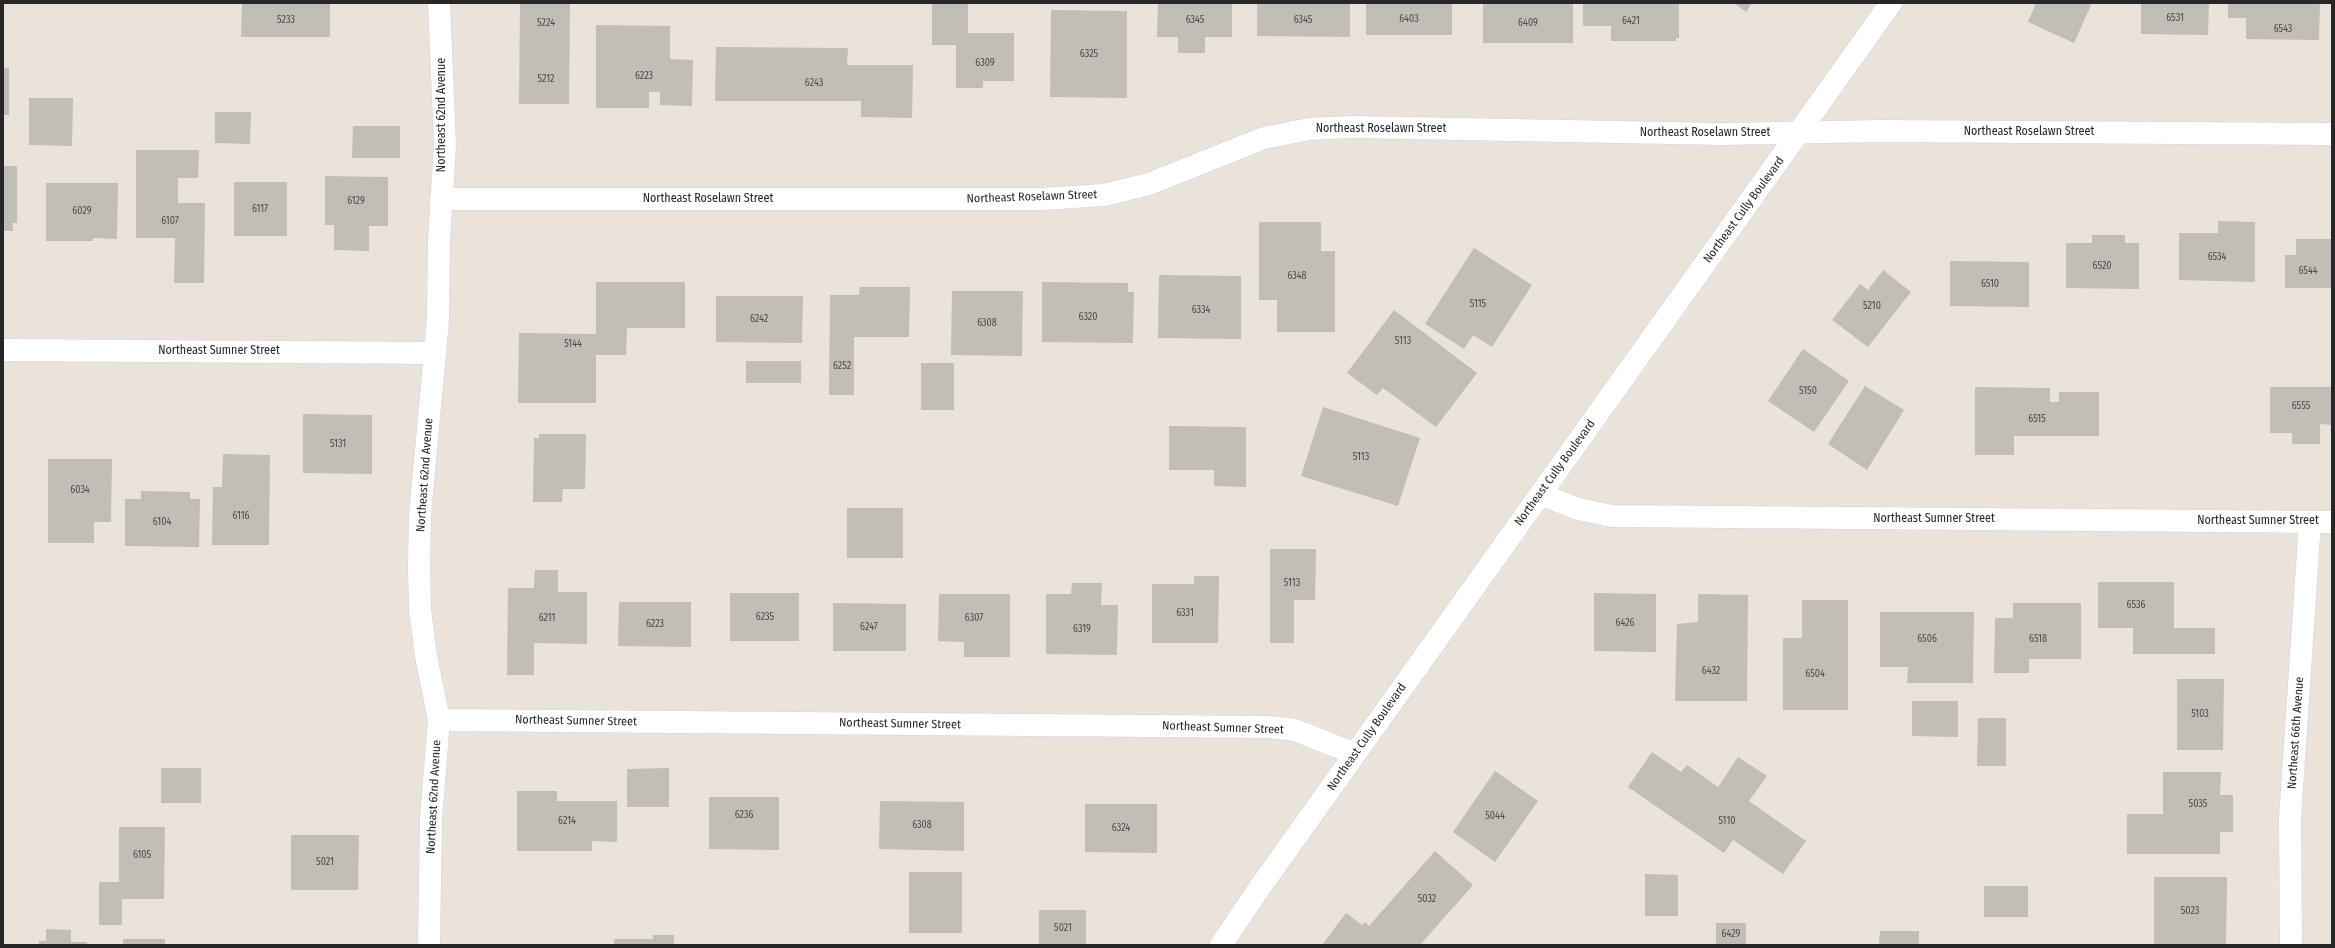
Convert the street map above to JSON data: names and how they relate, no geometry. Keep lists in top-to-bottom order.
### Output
{
  "streets": {
    "street": [
      "Northeast 62nd Avenue",
      "Northeast Roselawn Street",
      "Northeast Cully Boulevard",
      "Northeast Sumner Street",
      "Northeast 66th Avenue"
    ]
  },
  "crossings": [
    ["Northeast 62nd Avenue", "Northeast Roselawn Street"],
    ["Northeast 62nd Avenue", "Northeast Sumner Street"],
    ["Northeast Roselawn Street", "Northeast Cully Boulevard"],
    ["Northeast Cully Boulevard", "Northeast Sumner Street"],
    ["Northeast Sumner Street", "Northeast 66th Avenue"]
  ],
  "house_numbers": [
    "6531",
    "6403",
    "5233",
    "6345",
    "6345",
    "6421",
    "5224",
    "6409",
    "6543",
    "6325",
    "6309",
    "6223",
    "5212",
    "6243",
    "6129",
    "6117",
    "6029",
    "6107",
    "6534",
    "6520",
    "6544",
    "6348",
    "6510",
    "5115",
    "5210",
    "6334",
    "6320",
    "6242",
    "6308",
    "5113",
    "5144",
    "6252",
    "5150",
    "6555",
    "6515",
    "5131",
    "5113",
    "6034",
    "6116",
    "6104",
    "5113",
    "6536",
    "6331",
    "6235",
    "6211",
    "6307",
    "6426",
    "6223",
    "6247",
    "6319",
    "6506",
    "6518",
    "6432",
    "6504",
    "5103",
    "5035",
    "6236",
    "5044",
    "6214",
    "5110",
    "6308",
    "6324",
    "6105",
    "5021",
    "5032",
    "5023",
    "5021",
    "6429"
  ]
}
